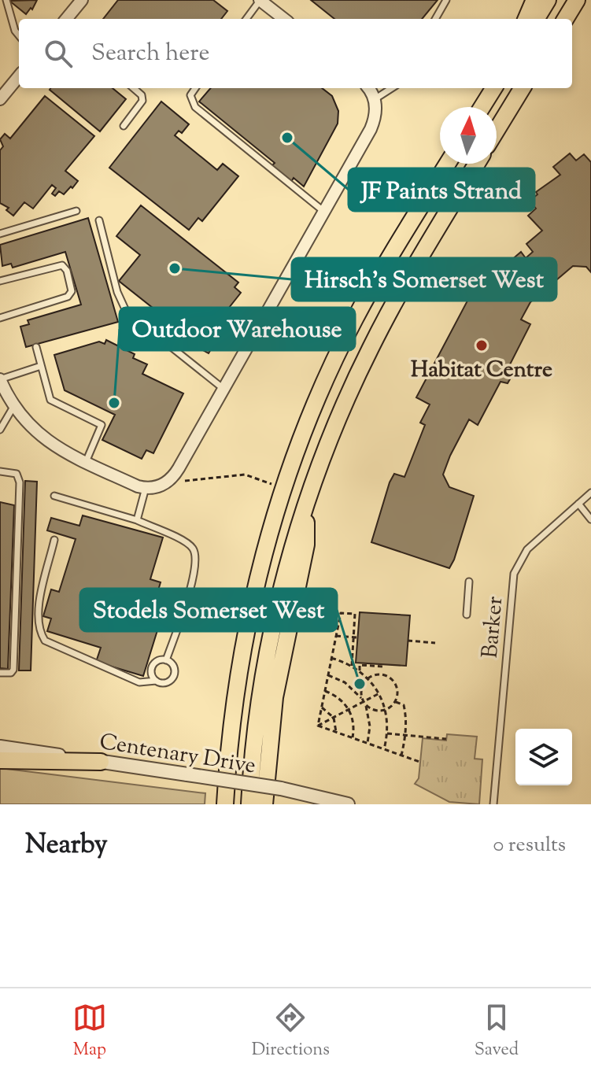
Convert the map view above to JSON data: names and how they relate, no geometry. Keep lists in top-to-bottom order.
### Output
{
  "streets": {
    "street": ["Centenary Drive"],
    "lane": ["Barker"]
  },
  "places": [
    "JF Paints Strand",
    "Hirsch's Somerset West",
    "Habitat Centre",
    "Outdoor Warehouse",
    "Stodels Somerset West"
  ],
  "north": "top",
  "page": {
    "search": "Search here",
    "heading": ["Nearby", "0 results"],
    "nav": ["Map", "Directions", "Saved"]
  }
}
